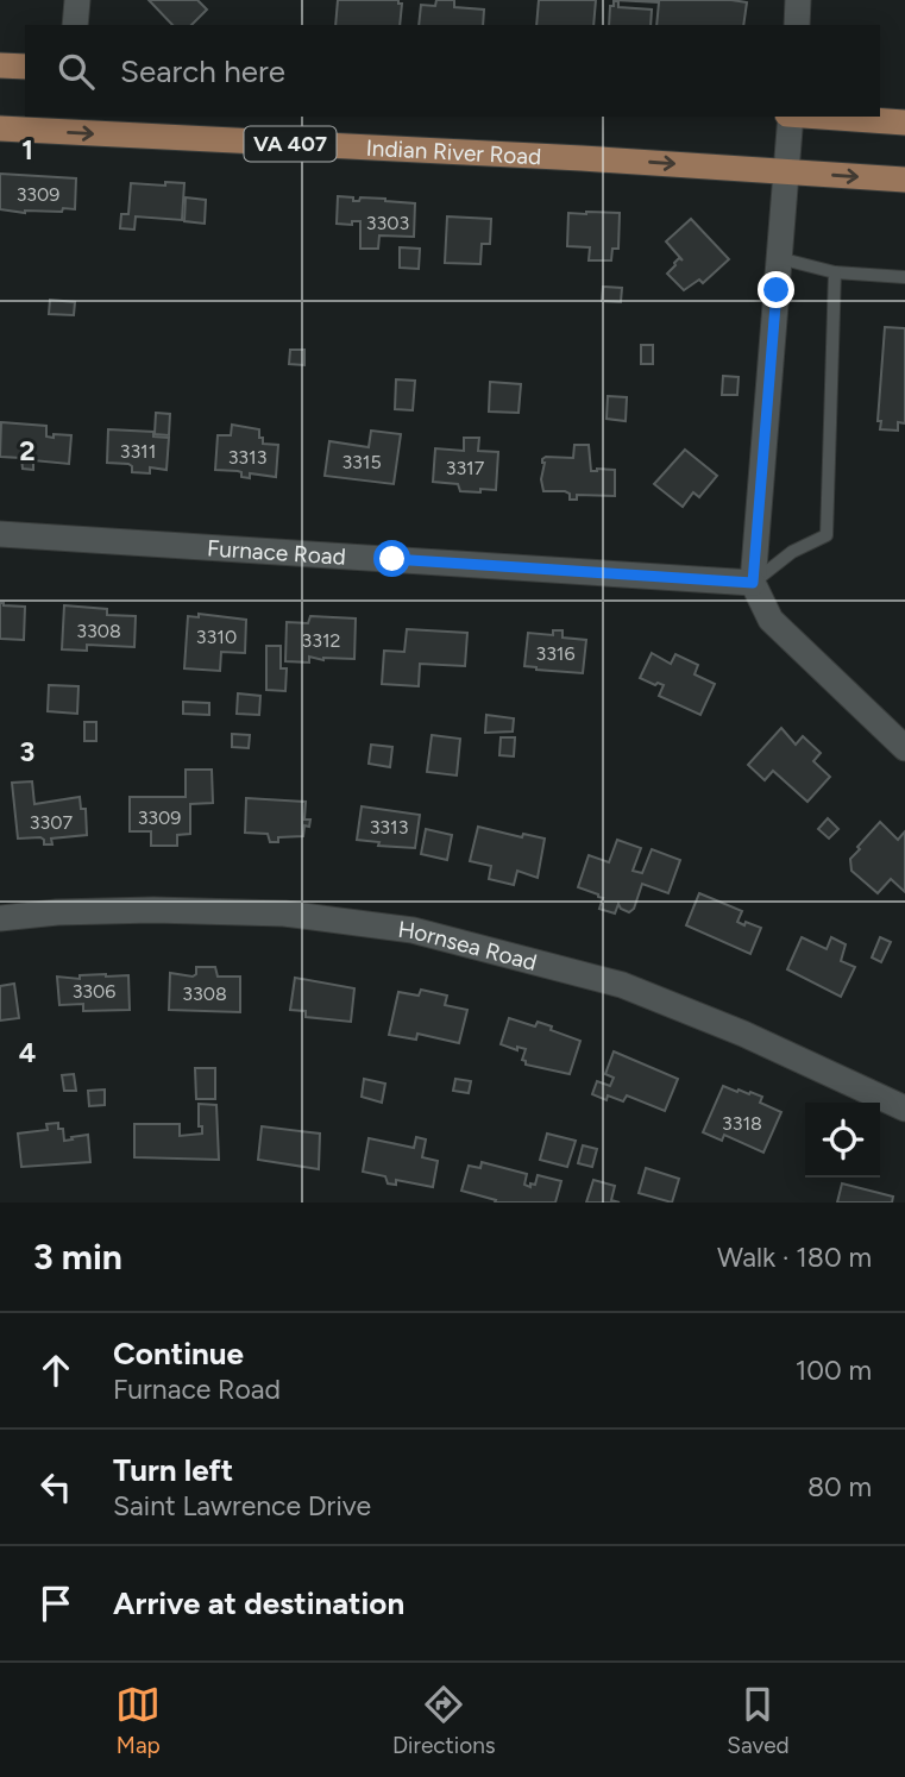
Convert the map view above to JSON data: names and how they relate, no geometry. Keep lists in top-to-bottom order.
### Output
{
  "streets": {
    "main road": ["VA 407", "Indian River Road"],
    "street": ["Furnace Road", "Hornsea Road"]
  },
  "one_way": ["Indian River Road"],
  "house_numbers": [
    "3309",
    "3303",
    "3311",
    "3313",
    "3315",
    "3317",
    "3308",
    "3310",
    "3312",
    "3316",
    "3309",
    "3307",
    "3313",
    "3306",
    "3308",
    "3318"
  ],
  "page": {
    "search": "Search here",
    "heading": ["3 min", "Walk · 180 m"],
    "list": [
      ["Continue", "Furnace Road", "100 m"],
      ["Turn left", "Saint Lawrence Drive", "80 m"],
      "Arrive at destination"
    ],
    "nav": ["Map", "Directions", "Saved"]
  },
  "grid": {
    "rows": [
      "1",
      "2",
      "3",
      "4"
    ]
  }
}
